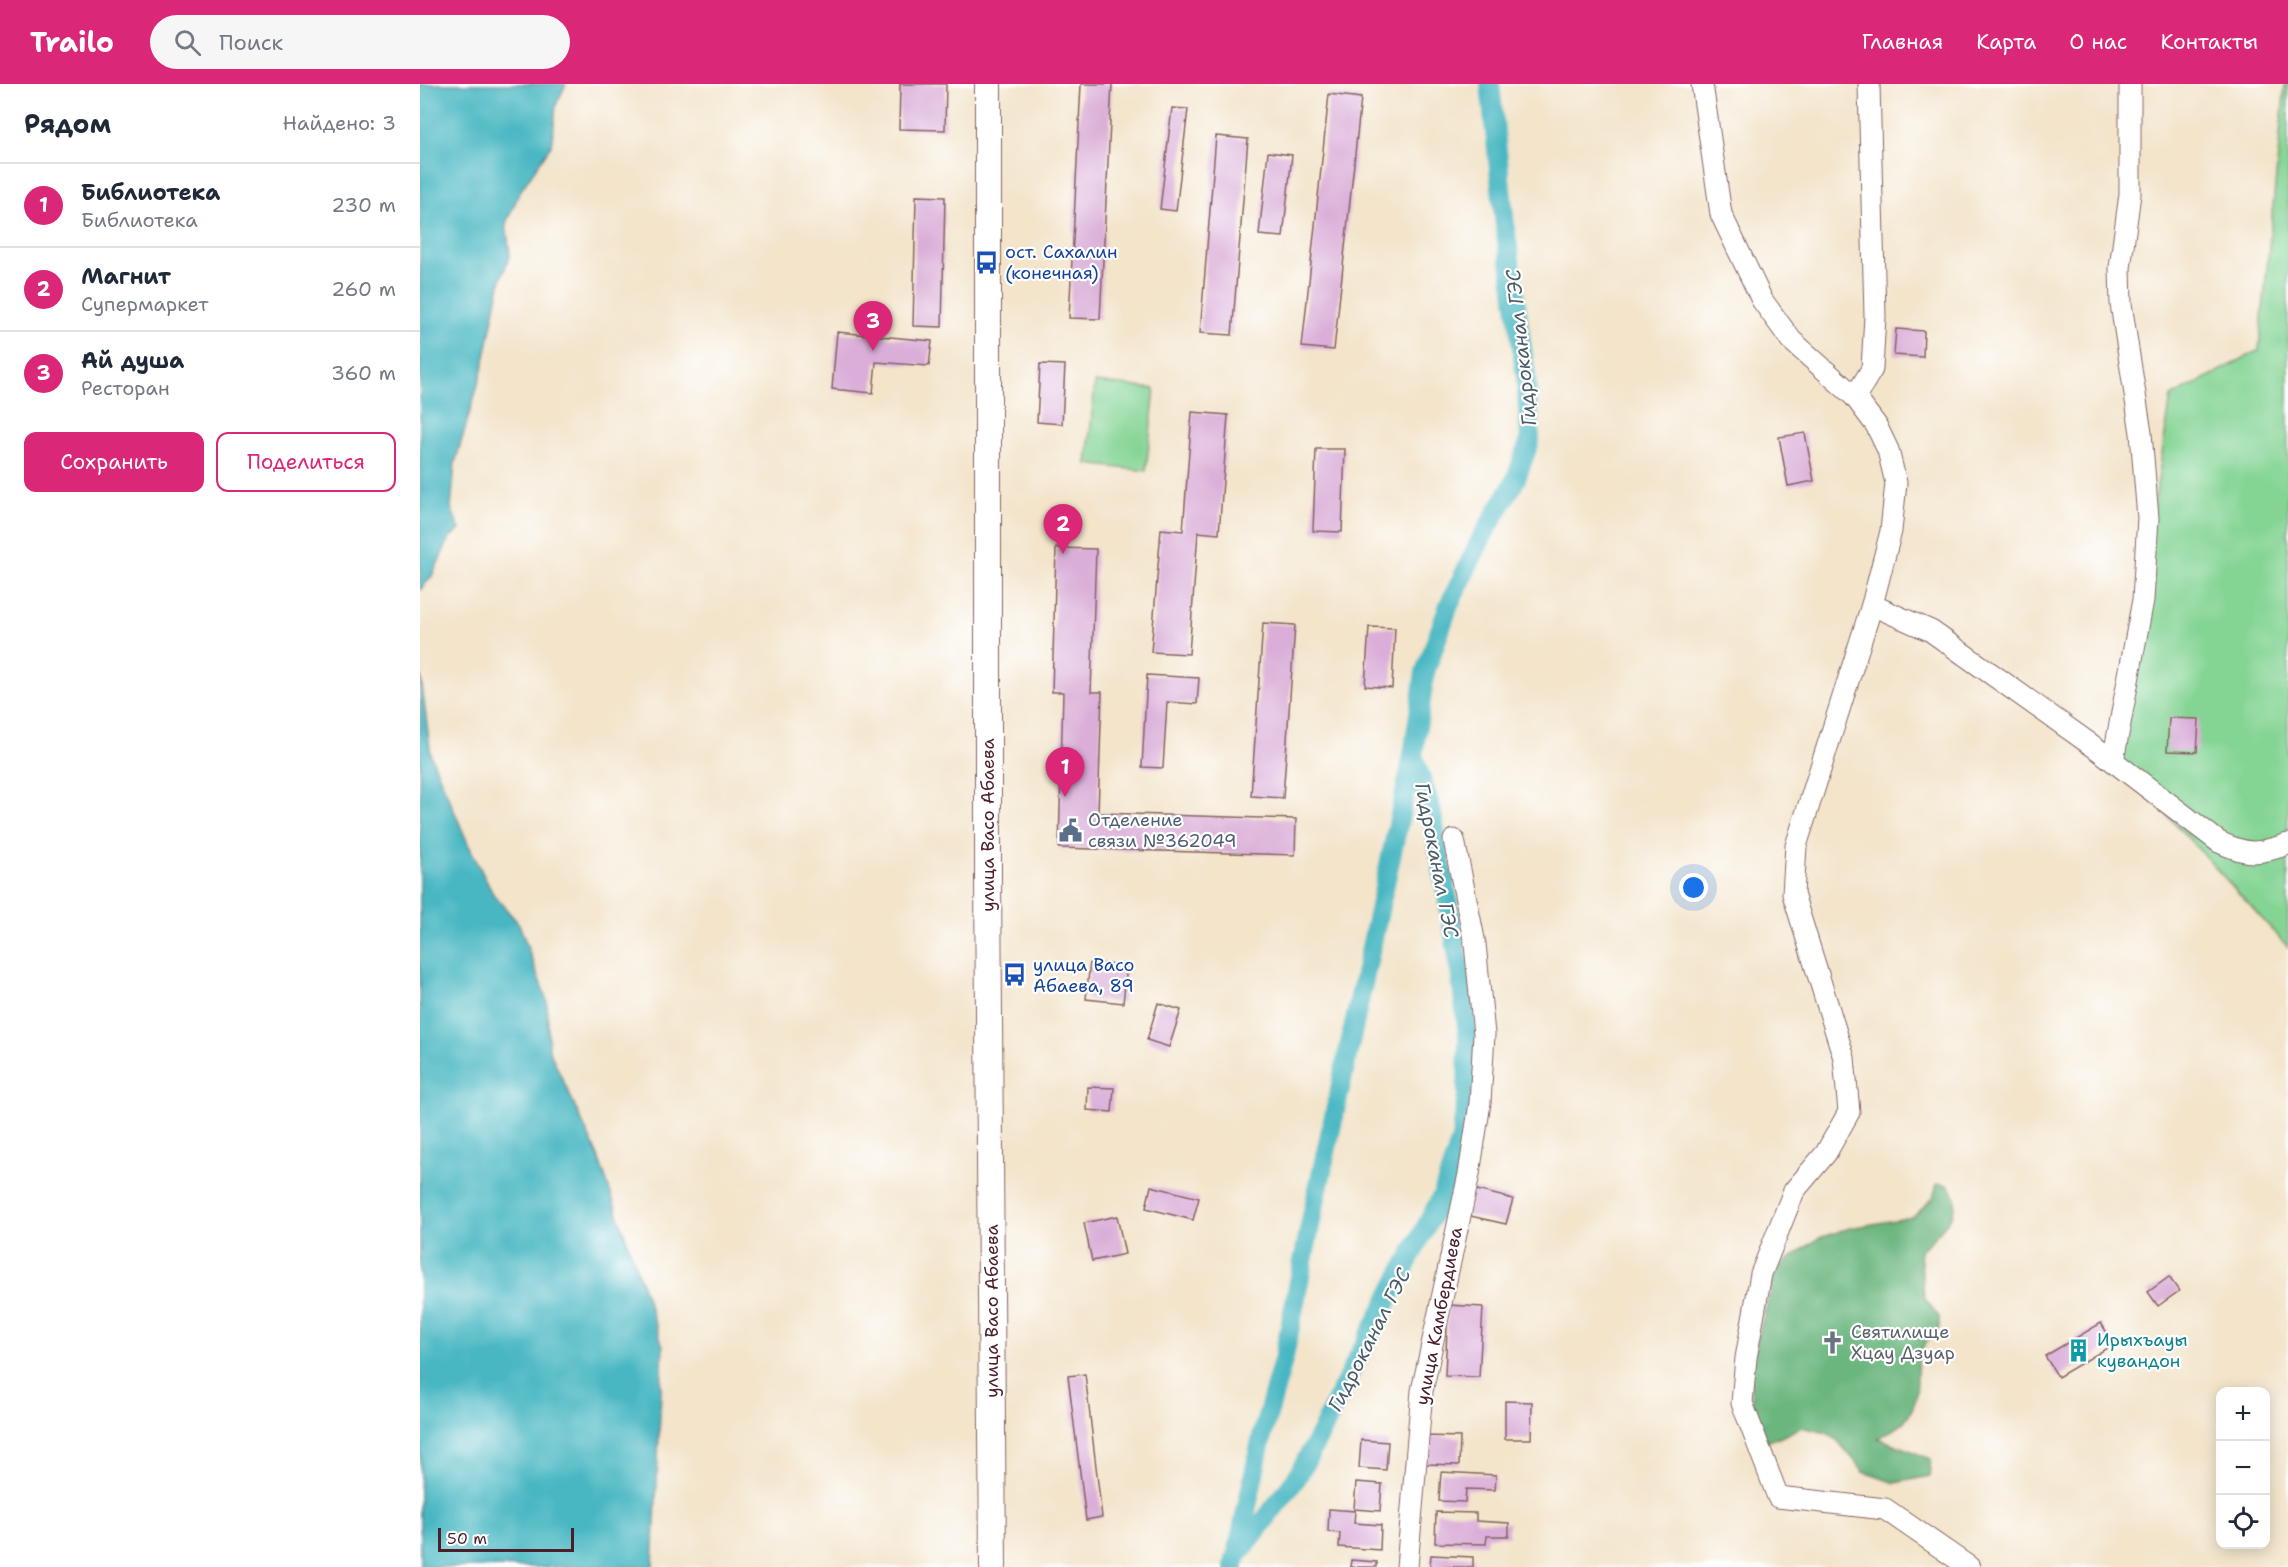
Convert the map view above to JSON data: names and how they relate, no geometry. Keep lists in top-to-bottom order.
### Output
{
  "streets": {
    "street": ["улица Васо Абаева", "улица Камбердиева"]
  },
  "water": ["Гидроканал ГЭС"],
  "places": {
    "bus stop": ["ост. Сахалин (конечная)", "улица Васо Абаева, 89"],
    "public building": ["Отделение связи №362049"],
    "church": ["Святилище Хцау Дзуар"],
    "building": ["Ирыхъауы кувандон"]
  },
  "scale_bar": "50 m",
  "page": {
    "header": "Trailo",
    "search": "Поиск",
    "nav": [
      "Главная",
      "Карта",
      "О нас",
      "Контакты"
    ],
    "heading": ["Рядом", "Найдено: 3"],
    "list": [
      {
        "mark": "1",
        "name": "Библиотека",
        "note": "Библиотека",
        "value": "230 m"
      },
      {
        "mark": "2",
        "name": "Магнит",
        "note": "Супермаркет",
        "value": "260 m"
      },
      {
        "mark": "3",
        "name": "Ай душа",
        "note": "Ресторан",
        "value": "360 m"
      }
    ],
    "pins": ["3", "2", "1"],
    "buttons": ["Сохранить", "Поделиться"],
    "map_buttons": ["+", "−"],
    "scale": "50 m"
  }
}
